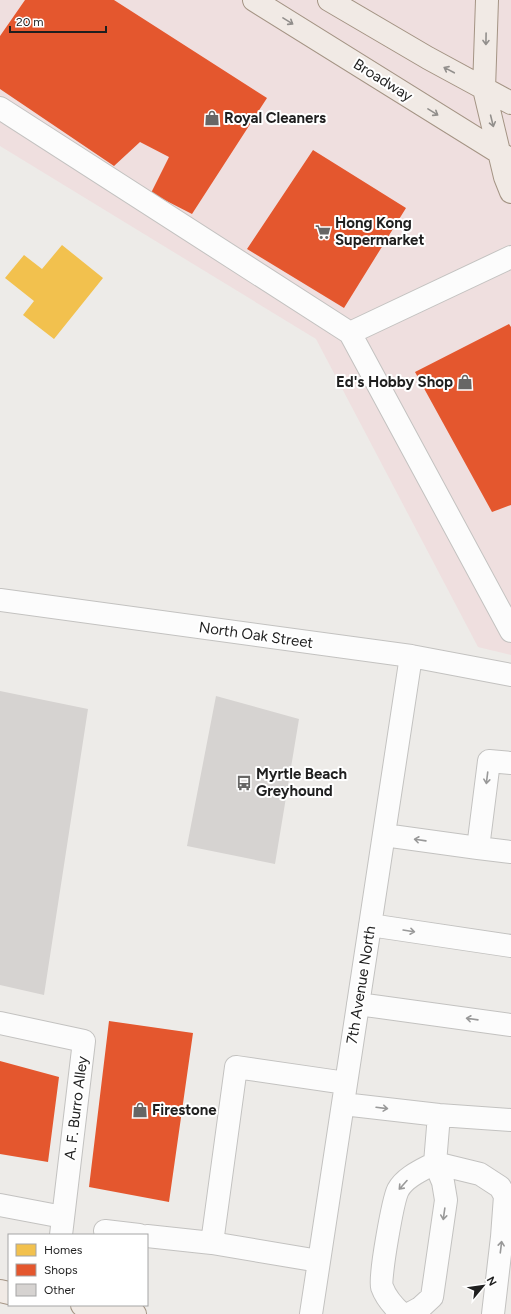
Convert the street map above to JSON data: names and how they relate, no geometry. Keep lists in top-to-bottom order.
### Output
{
  "streets": {
    "main road": ["Broadway"],
    "street": ["North Oak Street", "7th Avenue North", "A. F. Burro Alley"]
  },
  "crossings": [
    ["North Oak Street", "7th Avenue North"]
  ],
  "places": {
    "shop": ["Royal Cleaners", "Ed's Hobby Shop", "Firestone"],
    "supermarket": ["Hong Kong Supermarket"],
    "bus stop": ["Myrtle Beach Greyhound"]
  },
  "legend": ["Homes", "Shops", "Other"],
  "scale_bar": "20 m",
  "north": "top right"
}
